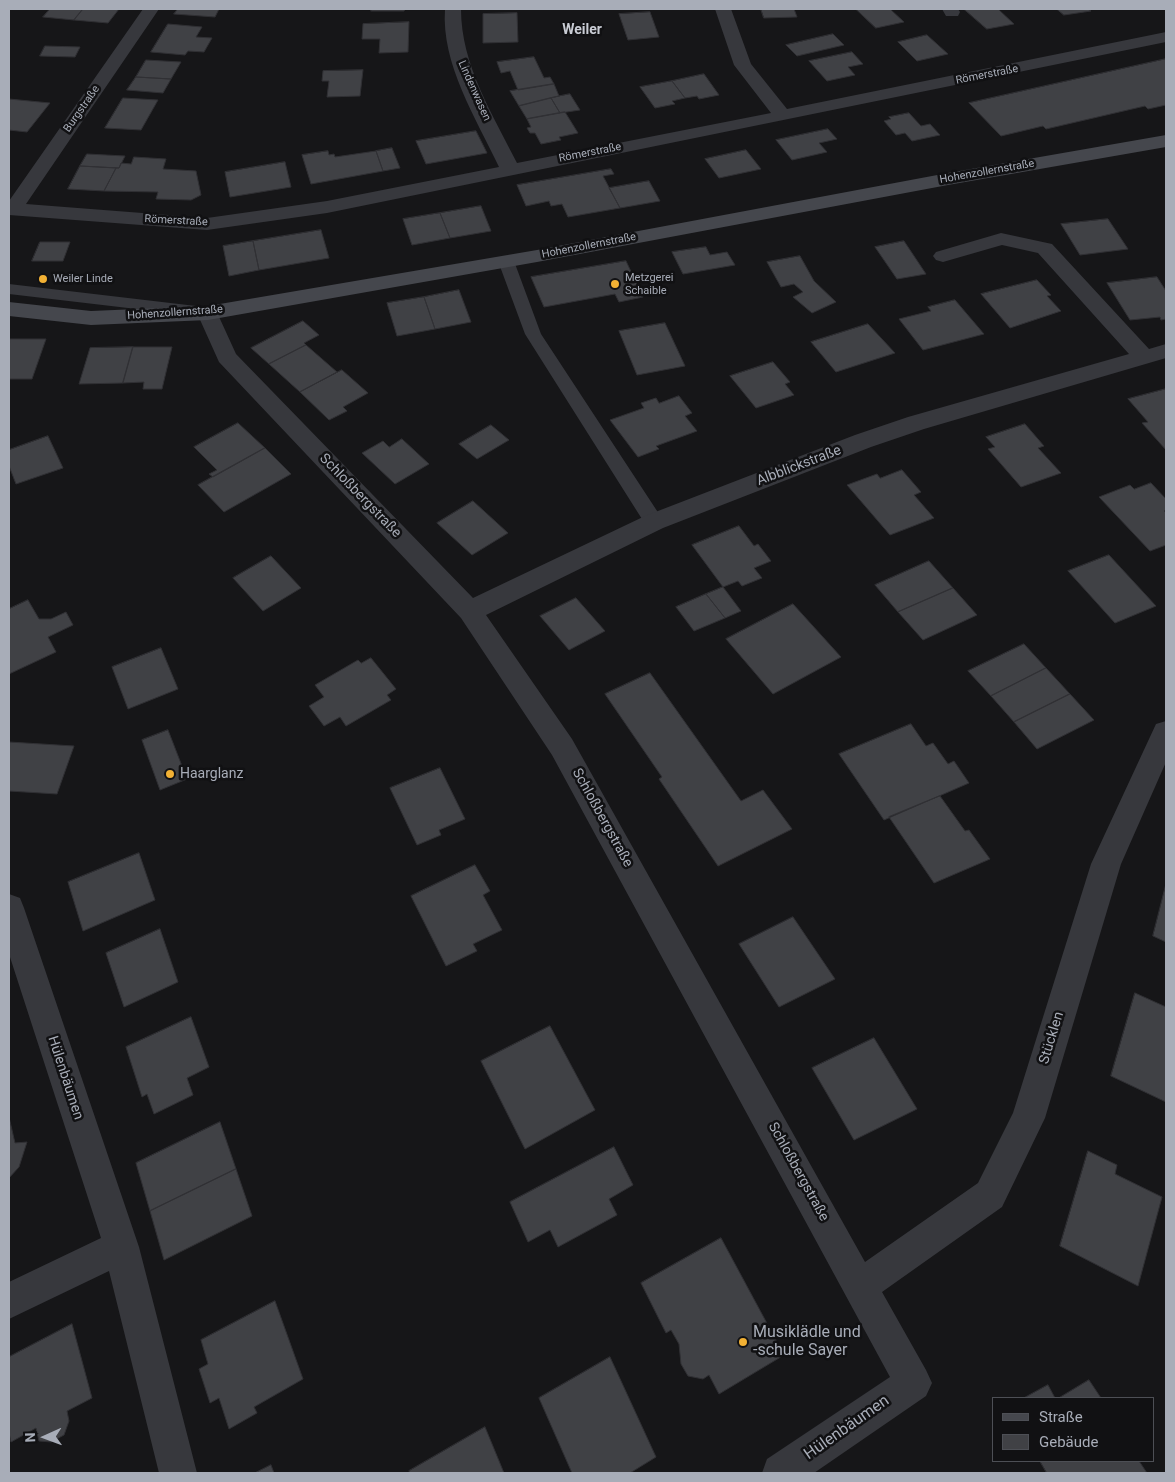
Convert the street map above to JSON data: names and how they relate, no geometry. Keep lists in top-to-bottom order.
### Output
{
  "streets": {
    "main road": ["Hohenzollernstraße"],
    "street": [
      "Römerstraße",
      "Lindenwasen",
      "Burgstraße",
      "Albblickstraße",
      "Schloßbergstraße",
      "Stücklen",
      "Hülenbäumen"
    ]
  },
  "crossings": [
    ["Römerstraße", "Lindenwasen"],
    ["Römerstraße", "Burgstraße"],
    ["Hohenzollernstraße", "Schloßbergstraße"],
    ["Albblickstraße", "Schloßbergstraße"],
    ["Schloßbergstraße", "Stücklen"],
    ["Schloßbergstraße", "Hülenbäumen"]
  ],
  "districts": ["Weiler"],
  "places": [
    "Weiler Linde",
    "Metzgerei Schaible",
    "Haarglanz",
    "Musiklädle und -schule Sayer"
  ],
  "legend": ["Straße", "Gebäude"],
  "north": "left"
}
